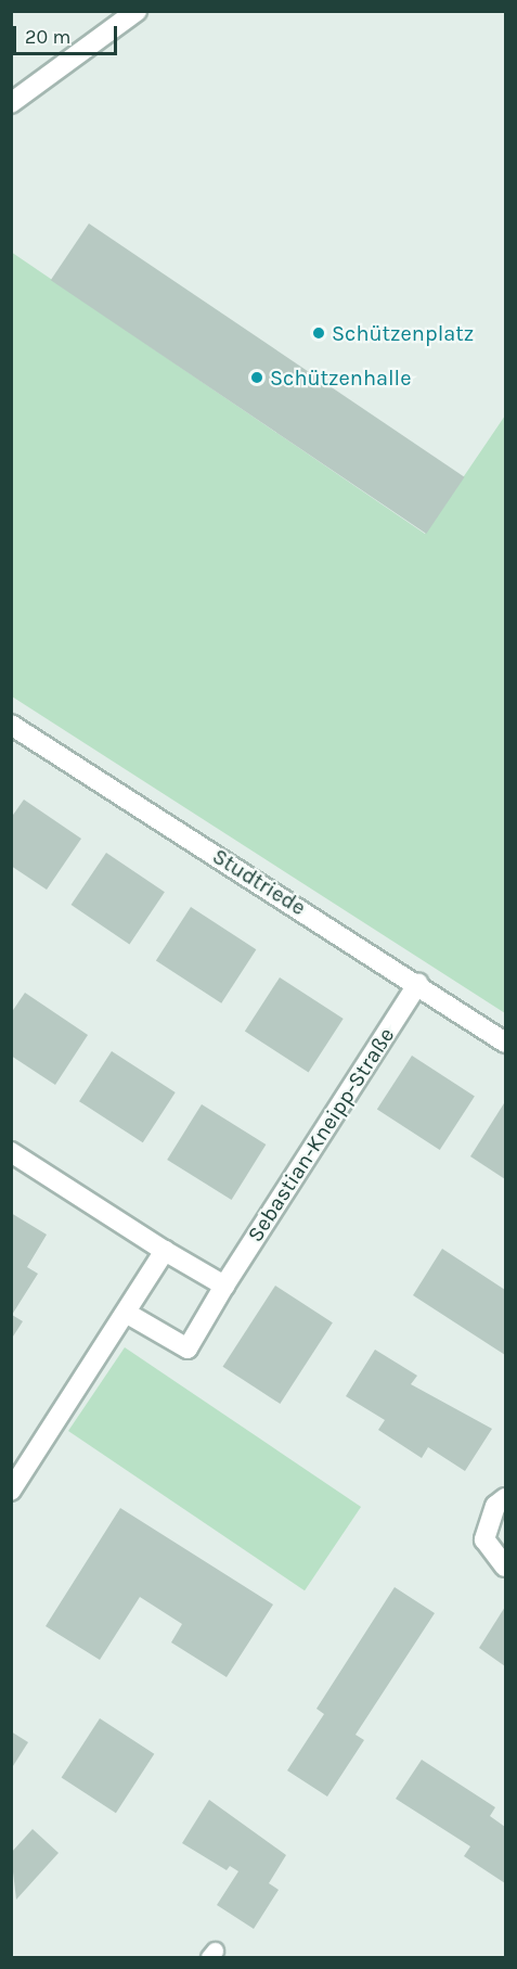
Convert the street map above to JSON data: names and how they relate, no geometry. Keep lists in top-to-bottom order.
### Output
{
  "streets": {
    "street": ["Studtriede", "Sebastian-Kneipp-Straße"]
  },
  "crossings": [
    ["Studtriede", "Sebastian-Kneipp-Straße"]
  ],
  "places": ["Schützenplatz", "Schützenhalle"],
  "scale_bar": "20 m"
}
